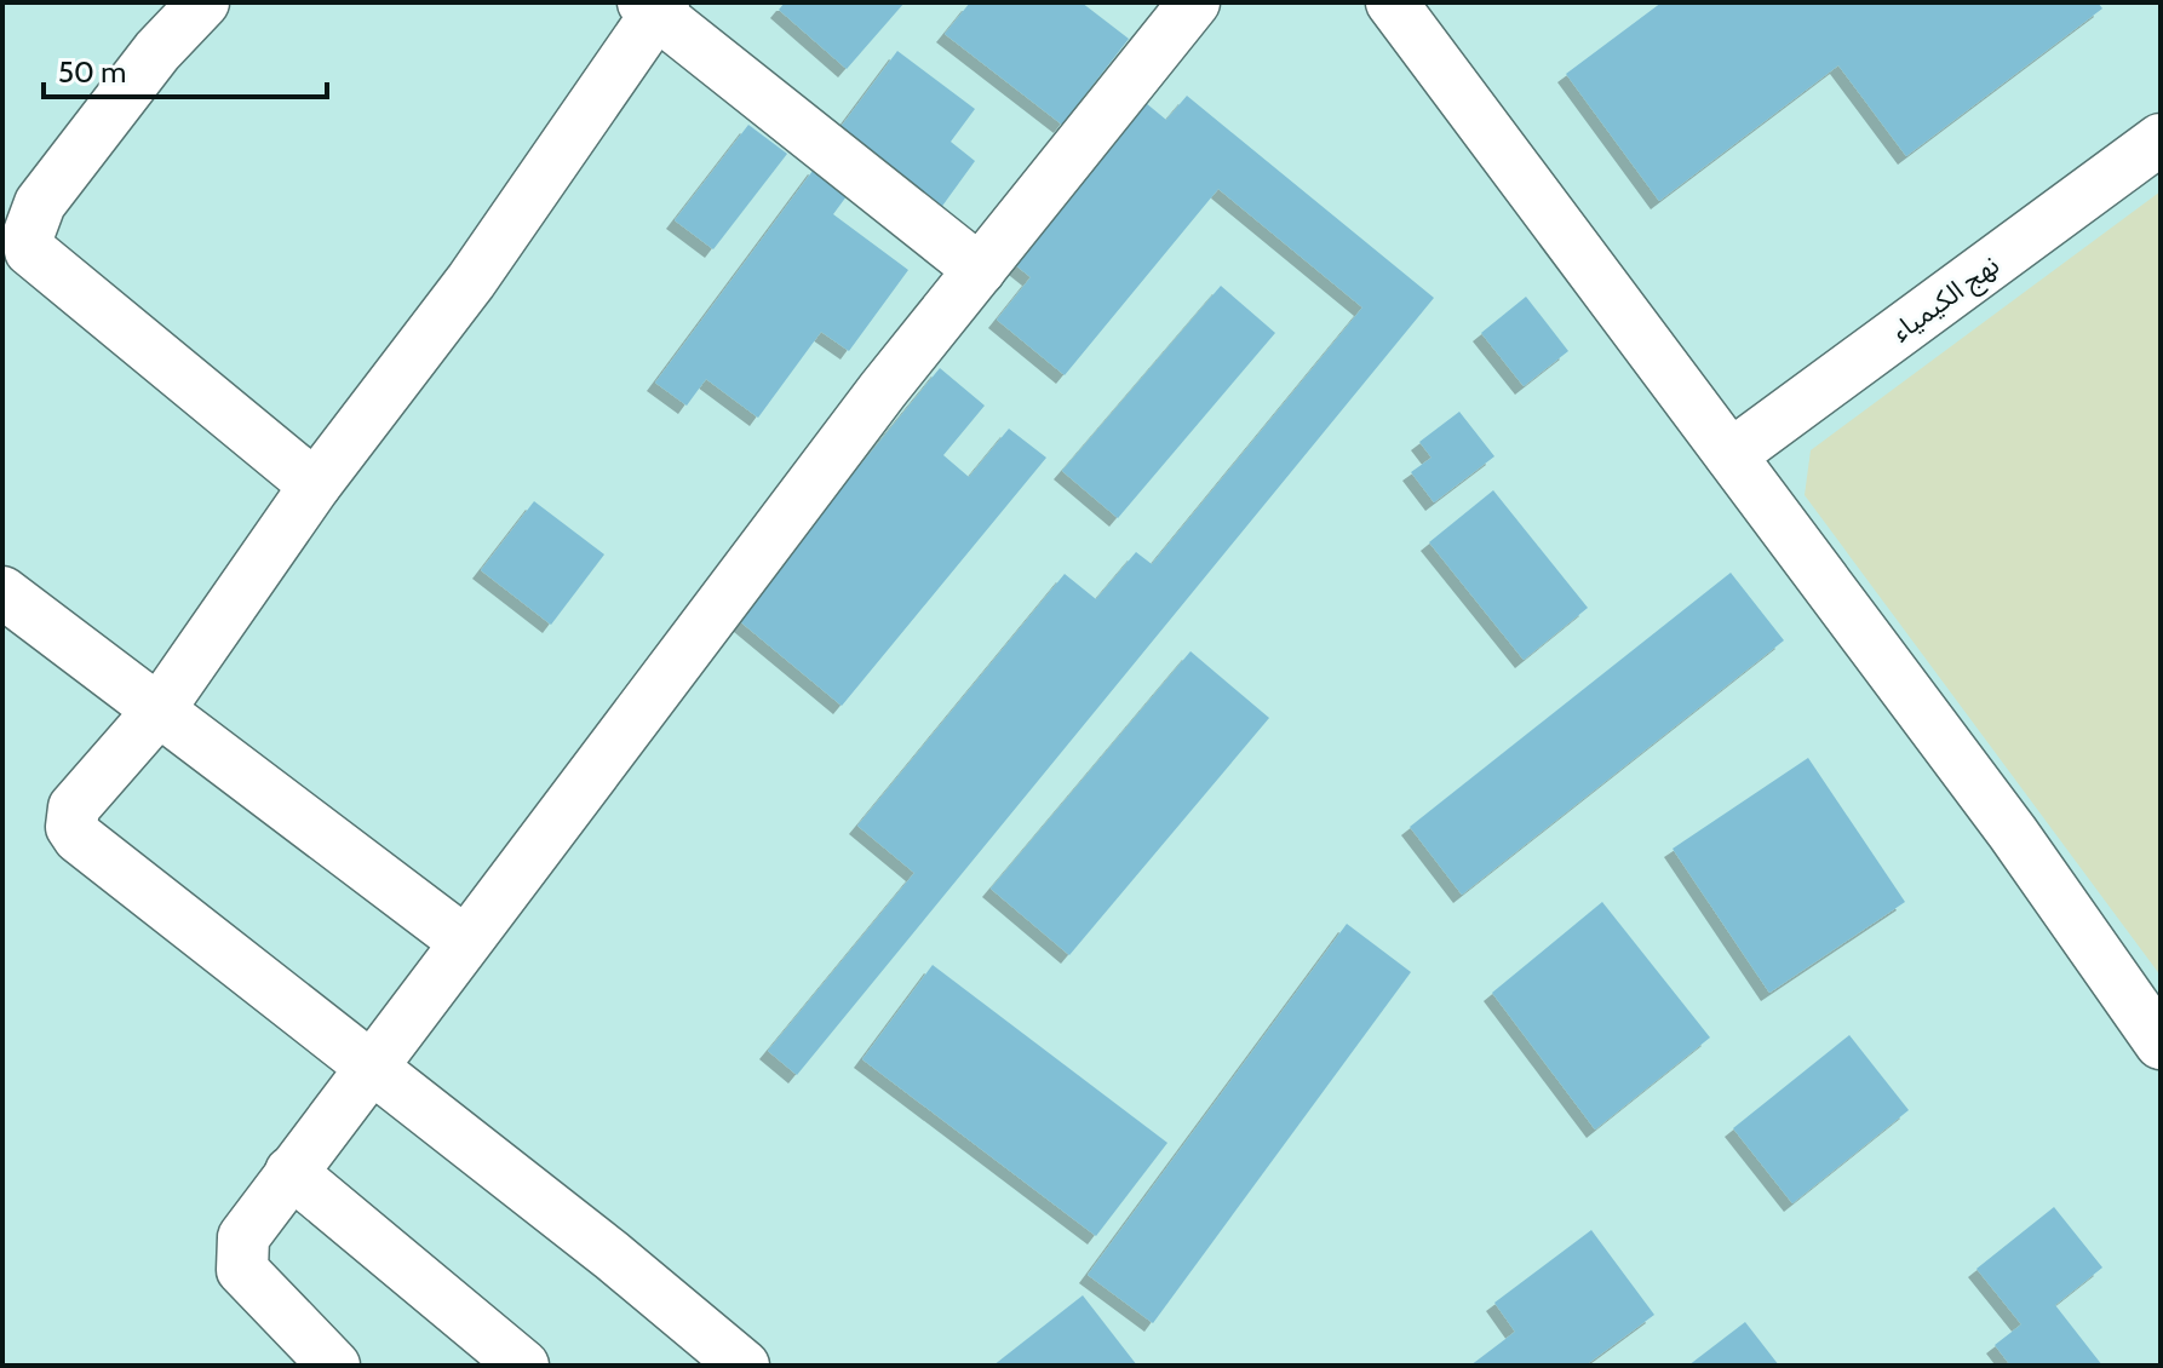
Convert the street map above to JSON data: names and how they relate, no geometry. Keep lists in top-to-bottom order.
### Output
{
  "streets": {
    "street": ["نهج الكيمياء"]
  },
  "scale_bar": "50 m"
}
